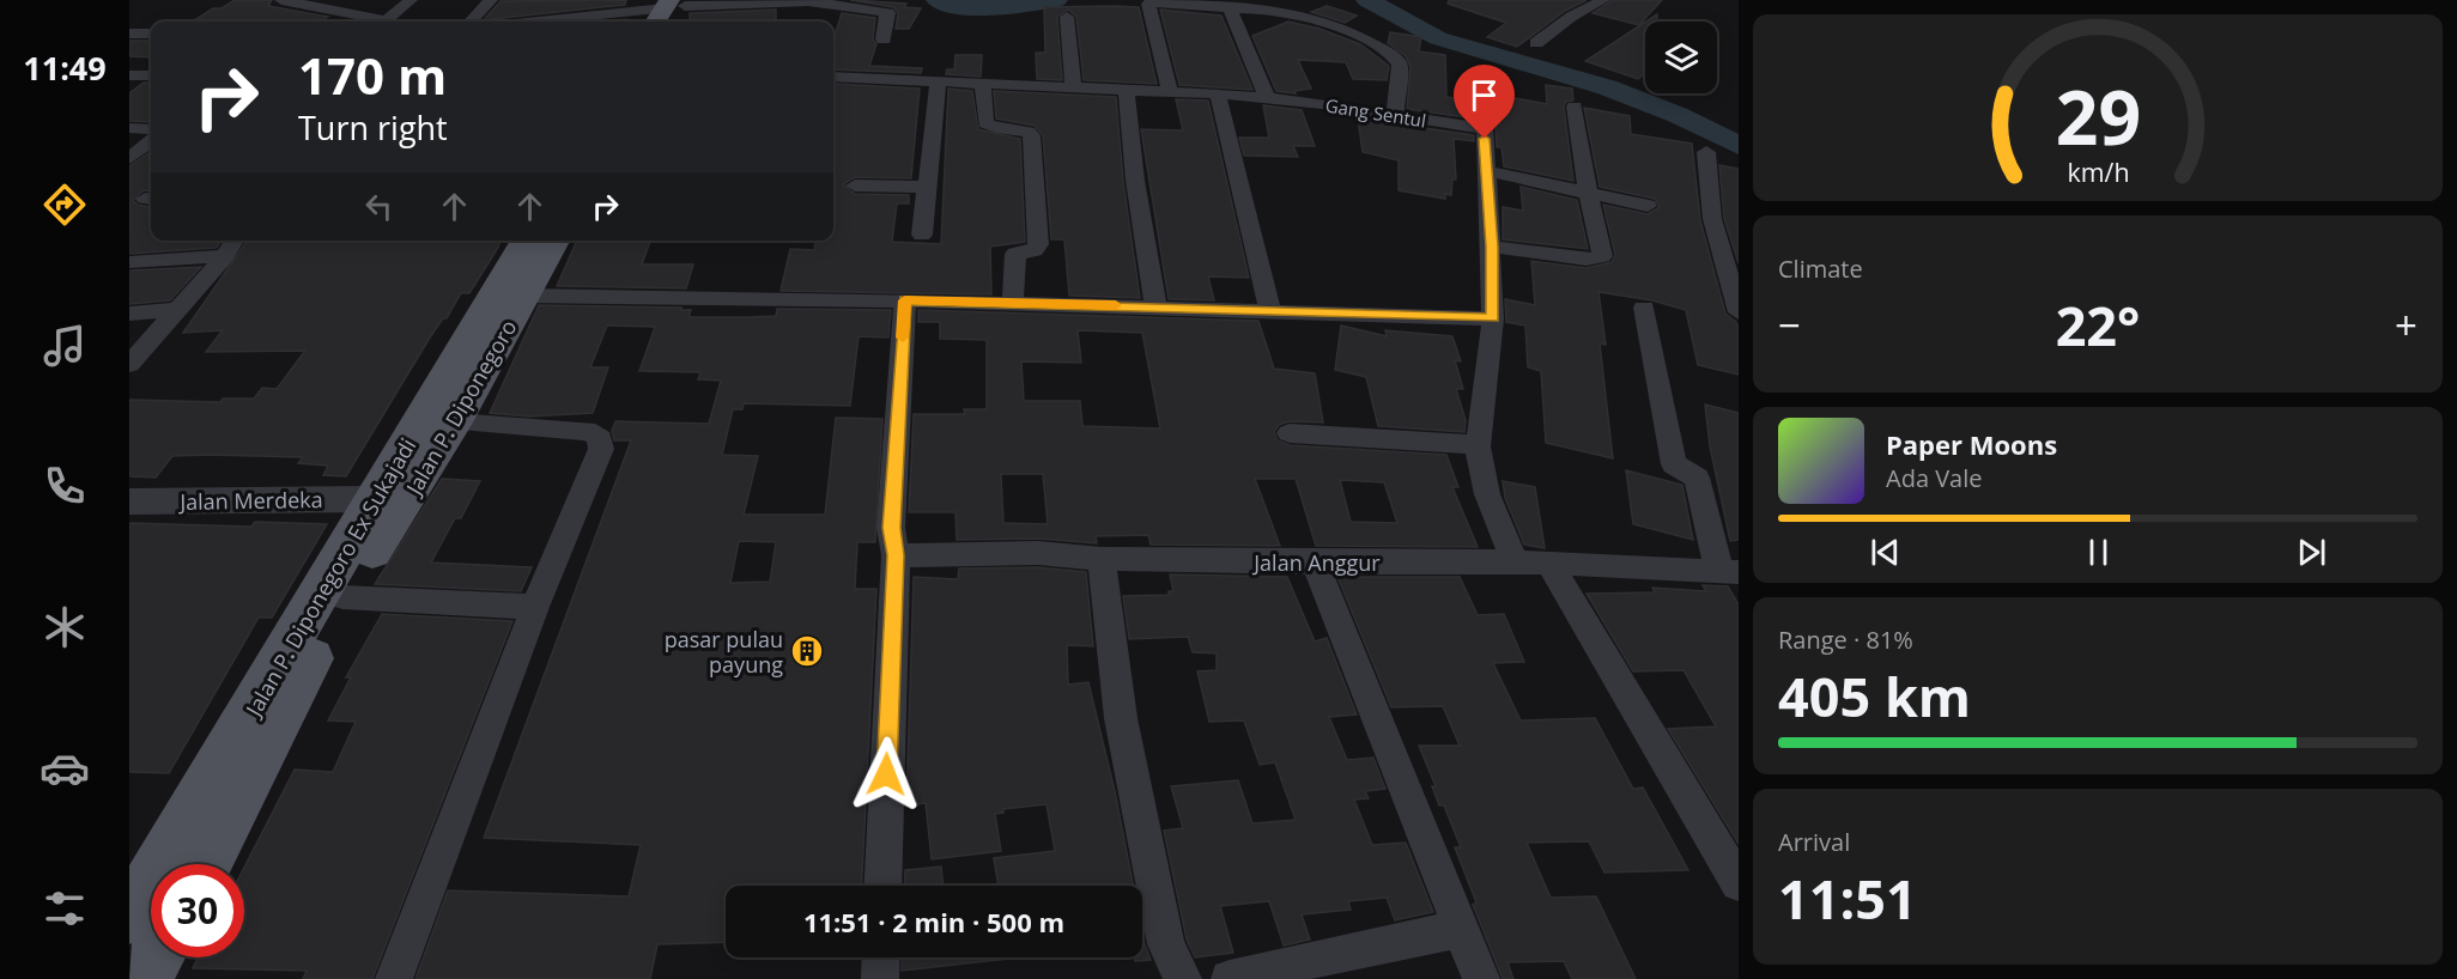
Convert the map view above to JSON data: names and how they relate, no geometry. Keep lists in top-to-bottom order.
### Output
{
  "streets": {
    "main road": ["Jalan P. Diponegoro", "Jalan P. Diponegoro Ex Sukajadi"],
    "street": ["Gang Sentul", "Jalan Merdeka", "Jalan Anggur"]
  },
  "crossings": [
    ["Jalan Merdeka", "Jalan P. Diponegoro Ex Sukajadi"]
  ],
  "places": {
    "building": ["pasar pulau payung"]
  },
  "page": {
    "tabs": "11:49",
    "turn": ["170 m", "Turn right"],
    "tile": [
      "Climate",
      ["Range · 81%", "405 km"],
      ["Arrival", "11:51"]
    ],
    "heat": ["−", "22°", "+"],
    "song": ["Paper Moons", "Ada Vale"],
    "limit": "30",
    "trip": "11:51 · 2 min · 500 m",
    "gauge": ["29", "km/h"]
  }
}
